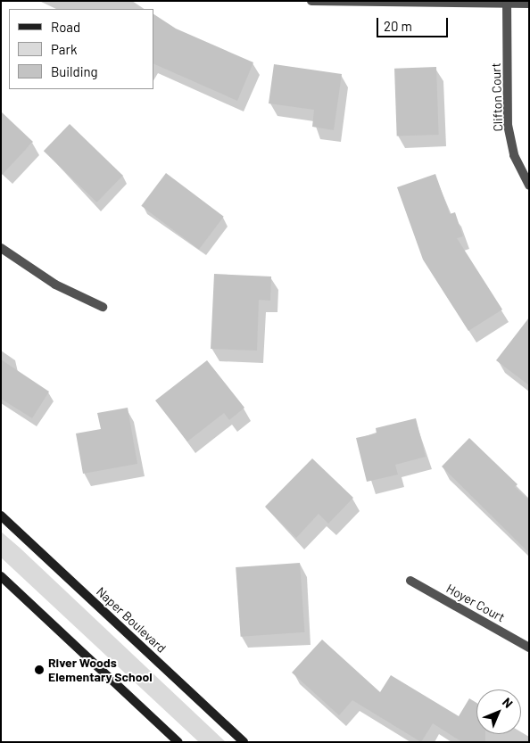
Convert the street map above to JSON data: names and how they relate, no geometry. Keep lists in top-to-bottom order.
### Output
{
  "streets": {
    "main road": ["Naper Boulevard"],
    "street": ["Clifton Court", "Hoyer Court"]
  },
  "places": ["River Woods Elementary School"],
  "legend": ["Road", "Park", "Building"],
  "scale_bar": "20 m",
  "north": "top right"
}
